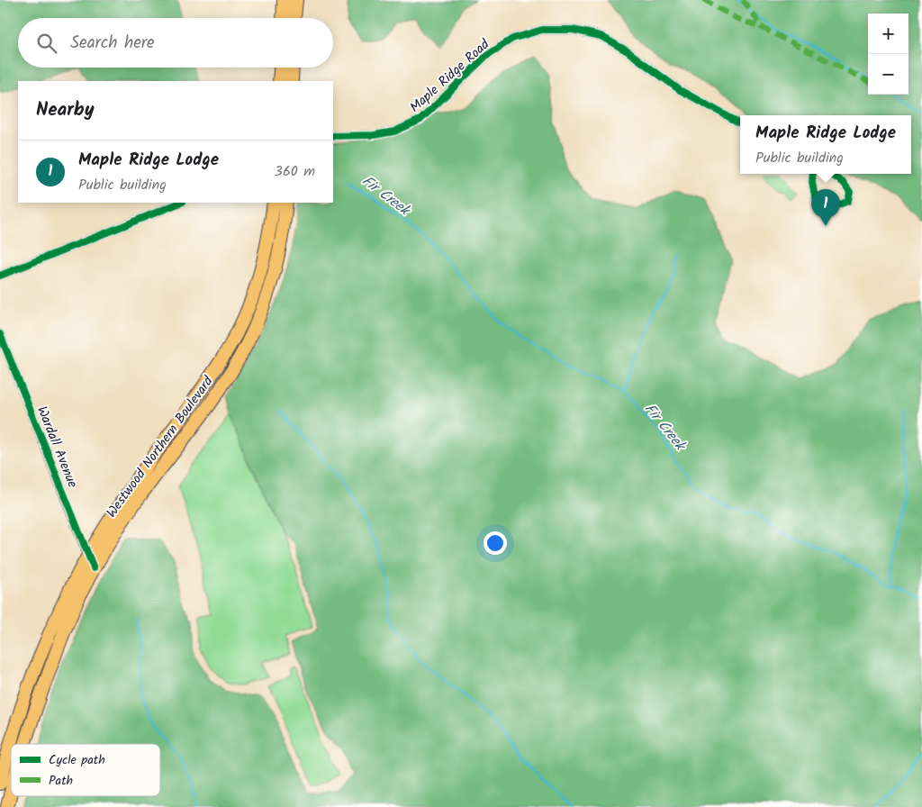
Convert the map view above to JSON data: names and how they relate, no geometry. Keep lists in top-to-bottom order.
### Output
{
  "streets": {
    "main road": ["Westwood Northern Boulevard"],
    "street": ["Maple Ridge Road", "Wardall Avenue"]
  },
  "crossings": [
    ["Wardall Avenue", "Westwood Northern Boulevard"]
  ],
  "water": ["Fir Creek"],
  "legend": ["Cycle path", "Path"],
  "page": {
    "map_buttons": ["+", "−"],
    "search": "Search here",
    "heading": "Nearby",
    "popup": ["Maple Ridge Lodge", "Public building"],
    "list": [
      {
        "mark": "1",
        "name": "Maple Ridge Lodge",
        "note": "Public building",
        "value": "360 m"
      }
    ],
    "pins": "1"
  }
}
